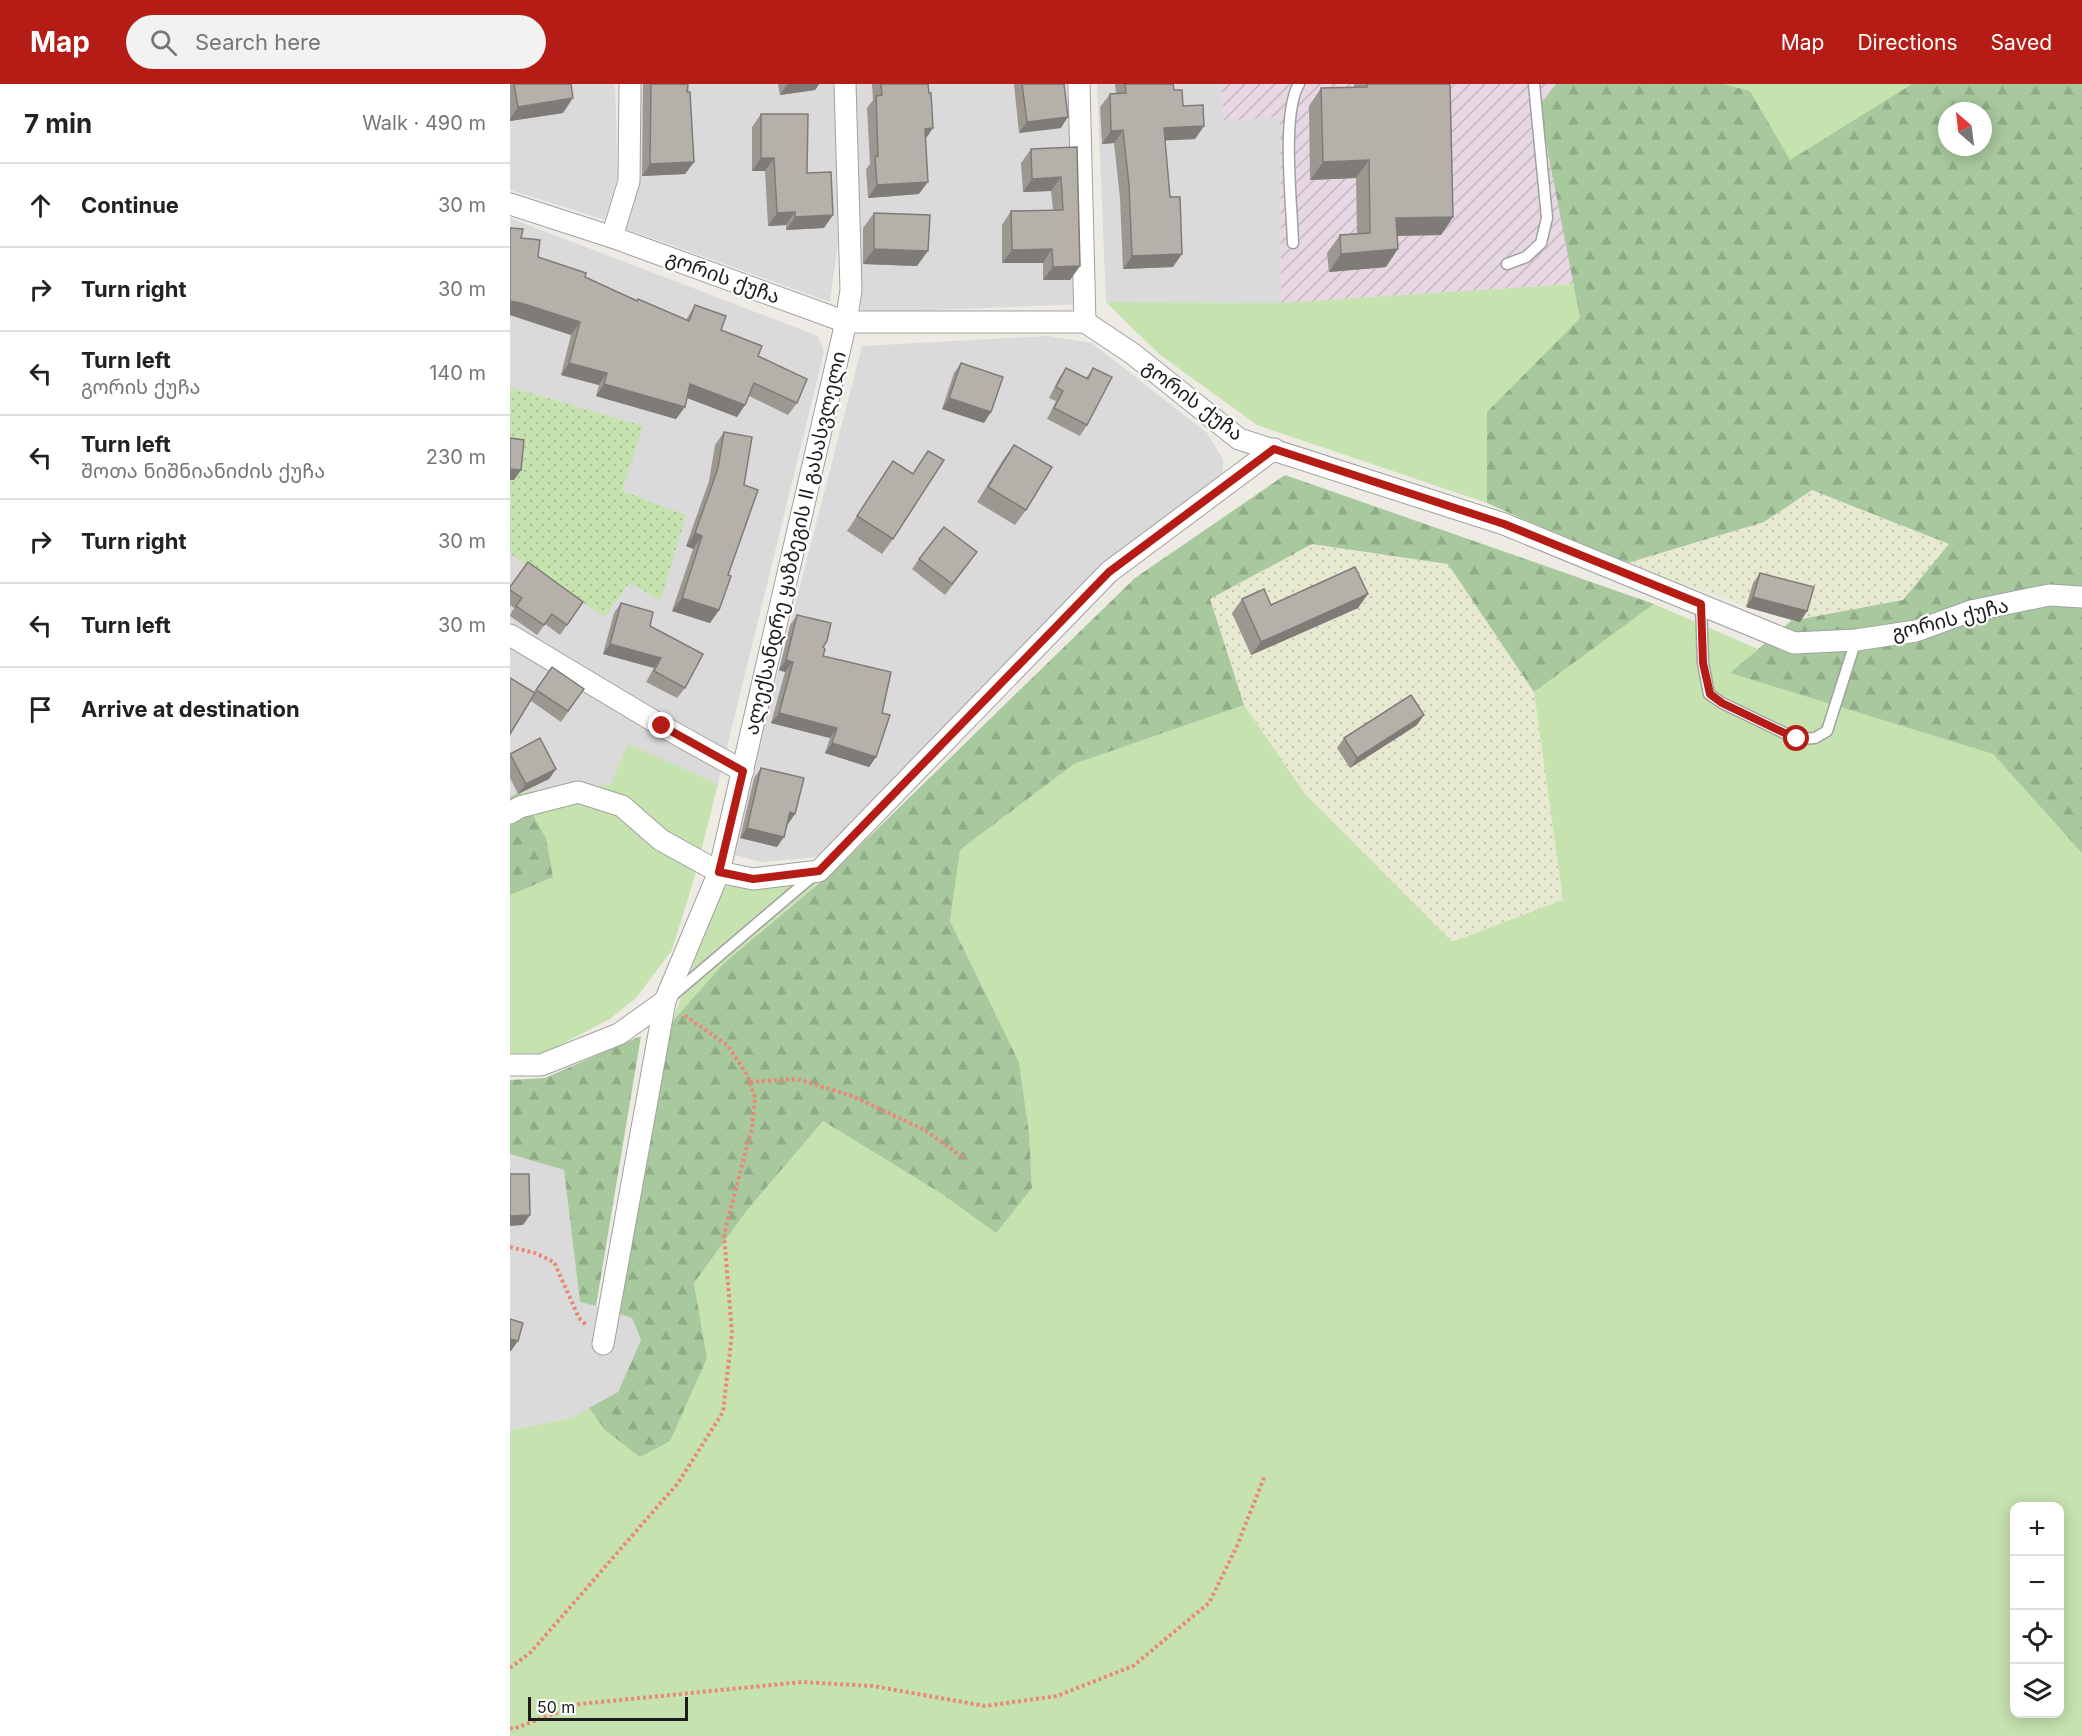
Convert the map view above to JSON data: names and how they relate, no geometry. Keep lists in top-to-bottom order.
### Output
{
  "streets": {
    "street": ["გორის ქუჩა", "ალექსანდრე ყაზბეგის II გასასვლელი"]
  },
  "crossings": [
    ["გორის ქუჩა", "ალექსანდრე ყაზბეგის II გასასვლელი"]
  ],
  "scale_bar": "50 m",
  "north": "top left",
  "page": {
    "header": "Map",
    "search": "Search here",
    "nav": ["Map", "Directions", "Saved"],
    "heading": ["7 min", "Walk · 490 m"],
    "list": [
      ["Continue", "30 m"],
      ["Turn right", "30 m"],
      ["Turn left", "გორის ქუჩა", "140 m"],
      ["Turn left", "შოთა ნიშნიანიძის ქუჩა", "230 m"],
      ["Turn right", "30 m"],
      ["Turn left", "30 m"],
      "Arrive at destination"
    ],
    "map_buttons": ["+", "−"],
    "scale": "50 m"
  }
}
